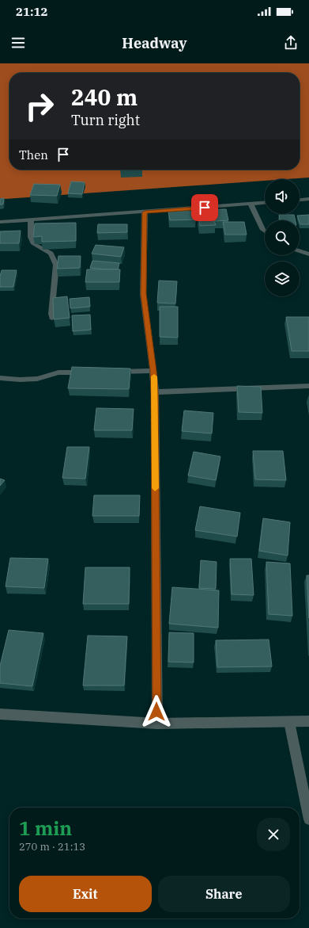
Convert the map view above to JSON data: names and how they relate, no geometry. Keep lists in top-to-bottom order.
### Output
{
  "page": {
    "status": "21:12",
    "header": "Headway",
    "turn": ["240 m", "Turn right"],
    "then": "Then",
    "heading": ["1 min", "270 m · 21:13"],
    "buttons": ["Exit", "Share"]
  }
}
